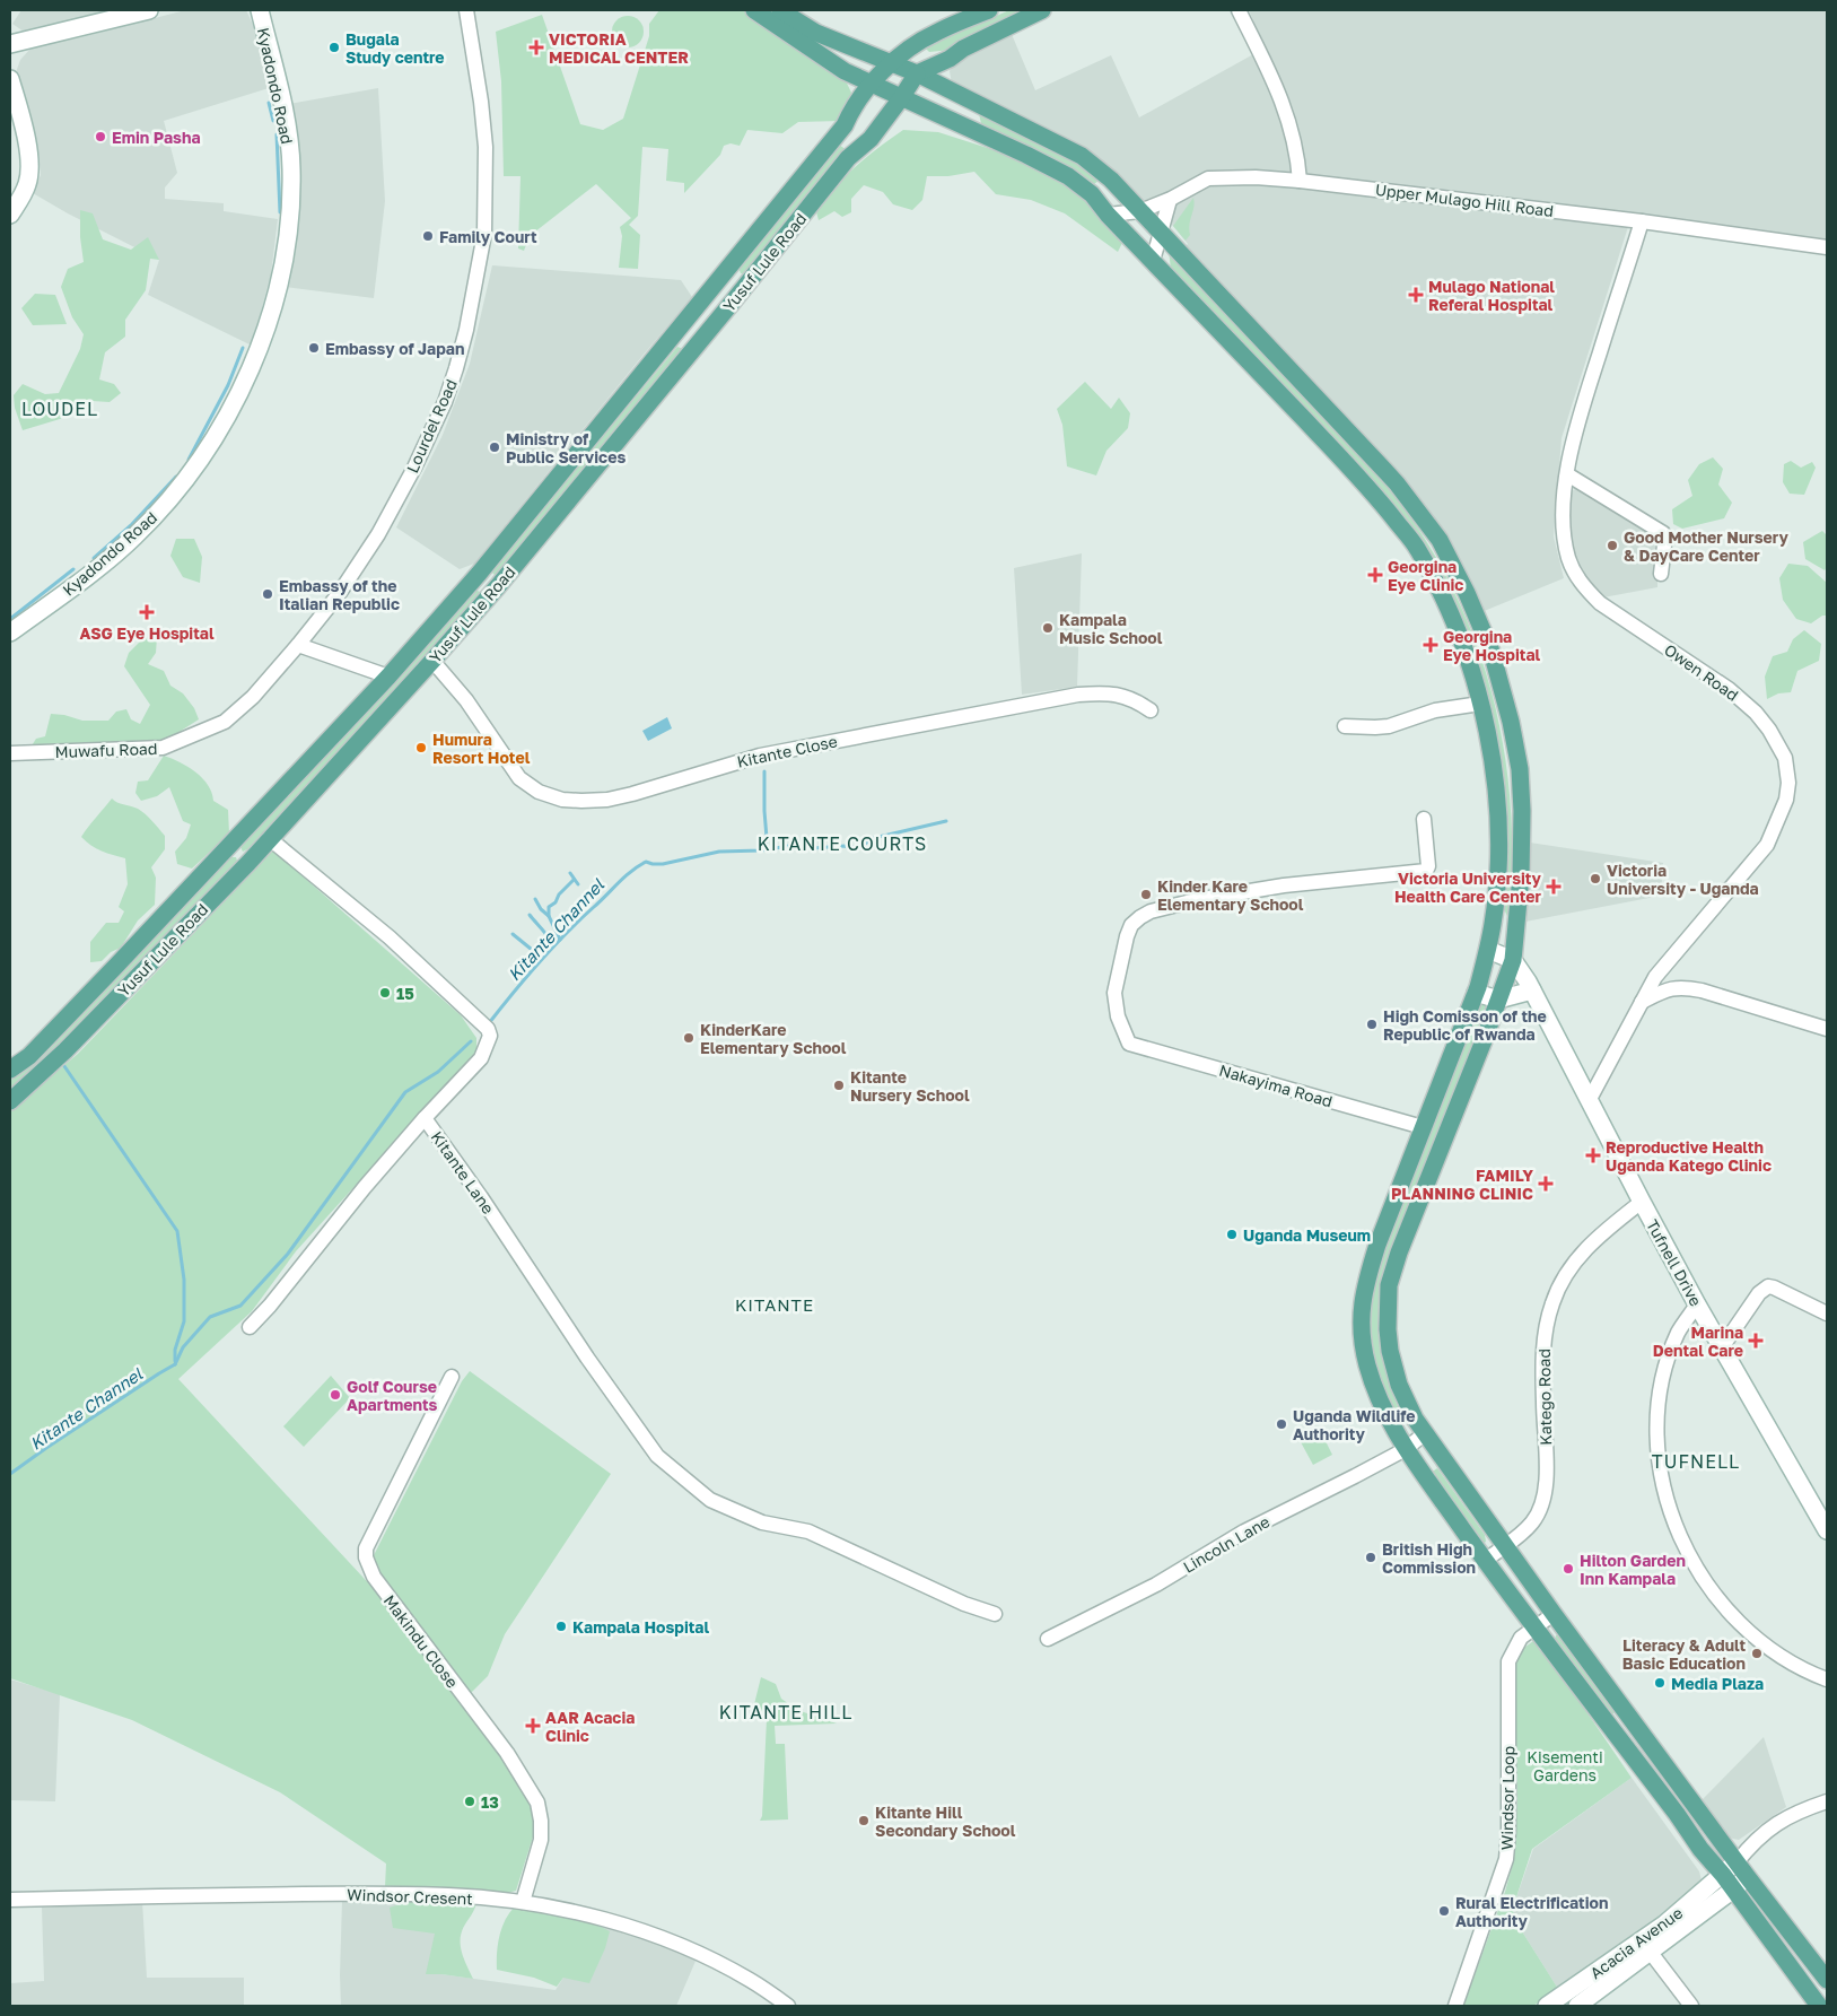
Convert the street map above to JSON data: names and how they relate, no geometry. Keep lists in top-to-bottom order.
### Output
{
  "streets": {
    "main road": [
      "Kyadondo Road",
      "Yusuf Lule Road",
      "Tufnell Drive",
      "Acacia Avenue"
    ],
    "street": [
      "Upper Mulago Hill Road",
      "Lourdel Road",
      "Owen Road",
      "Muwafu Road",
      "Kitante Close",
      "Nakayima Road",
      "Kitante Lane",
      "Katego Road",
      "Lincoln Lane",
      "Makindu Close",
      "Windsor Loop",
      "Windsor Cresent"
    ]
  },
  "crossings": [
    ["Upper Mulago Hill Road", "Owen Road"],
    ["Yusuf Lule Road", "Kitante Close"],
    ["Yusuf Lule Road", "Kitante Lane"],
    ["Lourdel Road", "Muwafu Road"],
    ["Owen Road", "Tufnell Drive"],
    ["Tufnell Drive", "Katego Road"],
    ["Makindu Close", "Windsor Cresent"]
  ],
  "districts": [
    "LOUDEL",
    "KITANTE COURTS",
    "KITANTE",
    "TUFNELL",
    "KITANTE HILL"
  ],
  "water": ["Kitante Channel"],
  "parks": ["Kisementi Gardens"],
  "places": {
    "other": [
      "Bugala Study centre",
      "Emin Pasha",
      "Family Court",
      "Embassy of Japan",
      "Ministry of Public Services",
      "Good Mother Nursery & DayCare Center",
      "Embassy of the Italian Republic",
      "Kampala Music School",
      "Humura Resort Hotel",
      "Victoria University - Uganda",
      "Kinder Kare Elementary School",
      "15",
      "High Comisson of the Republic of Rwanda",
      "KinderKare Elementary School",
      "Kitante Nursery School",
      "Uganda Museum",
      "Golf Course Apartments",
      "Uganda Wildlife Authority",
      "British High Commission",
      "Hilton Garden Inn Kampala",
      "Kampala Hospital",
      "Literacy & Adult Basic Education",
      "Media Plaza",
      "13",
      "Kitante Hill Secondary School",
      "Rural Electrification Authority"
    ],
    "health": [
      "VICTORIA MEDICAL CENTER",
      "Mulago National Referal Hospital",
      "Georgina Eye Clinic",
      "ASG Eye Hospital",
      "Georgina Eye Hospital",
      "Victoria University Health Care Center",
      "Reproductive Health Uganda Katego Clinic",
      "FAMILY PLANNING CLINIC",
      "Marina Dental Care",
      "AAR Acacia Clinic"
    ]
  }
}
